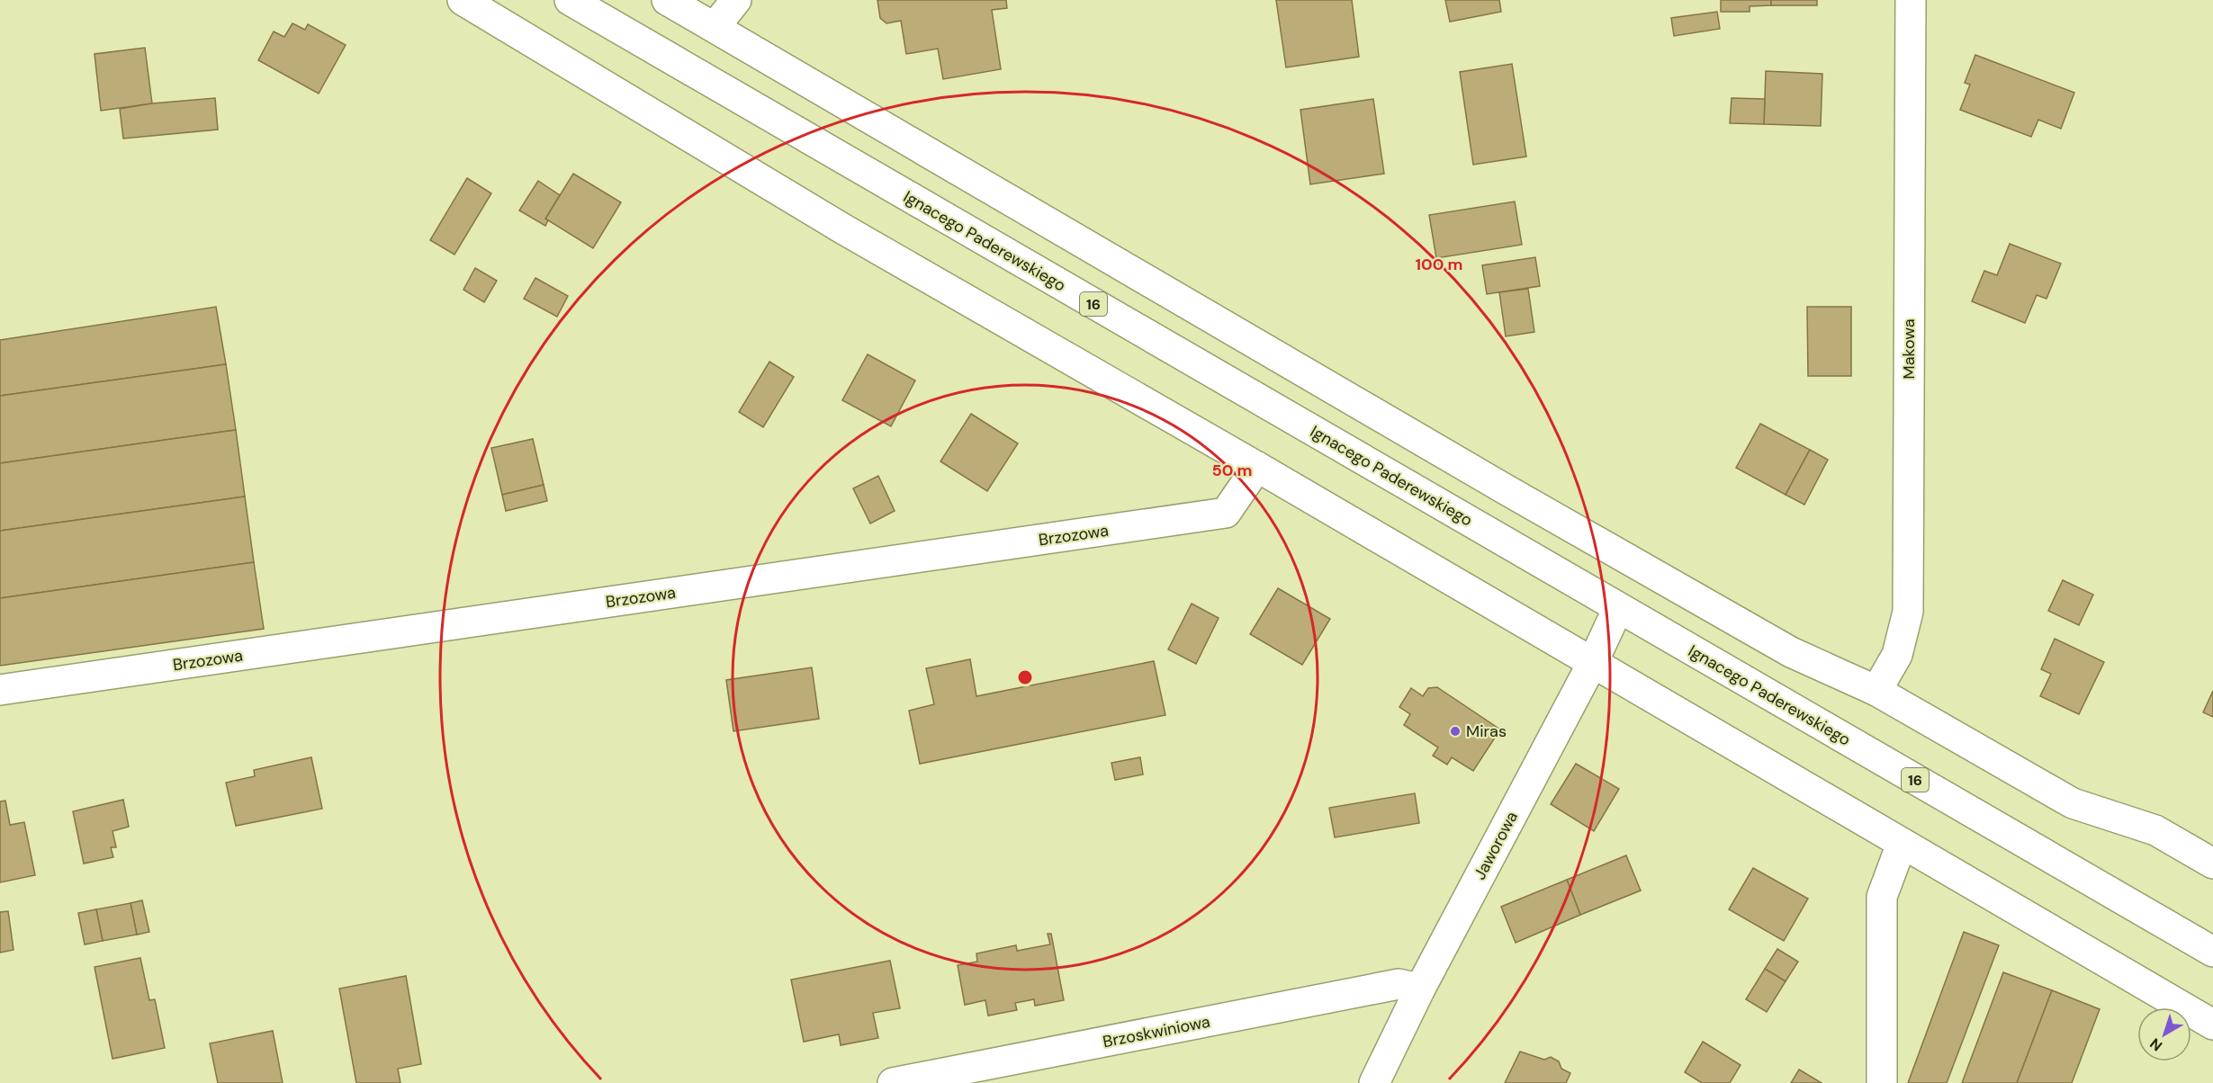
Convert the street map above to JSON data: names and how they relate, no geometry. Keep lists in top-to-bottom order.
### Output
{
  "streets": {
    "street": [
      "Ignacego Paderewskiego",
      "16",
      "Makowa",
      "Brzozowa",
      "Jaworowa",
      "Brzoskwiniowa"
    ]
  },
  "crossings": [
    ["Ignacego Paderewskiego", "Jaworowa"],
    ["Jaworowa", "Brzoskwiniowa"]
  ],
  "places": ["Miras"],
  "north": "bottom left",
  "rings": ["100 m", "50 m"]
}
